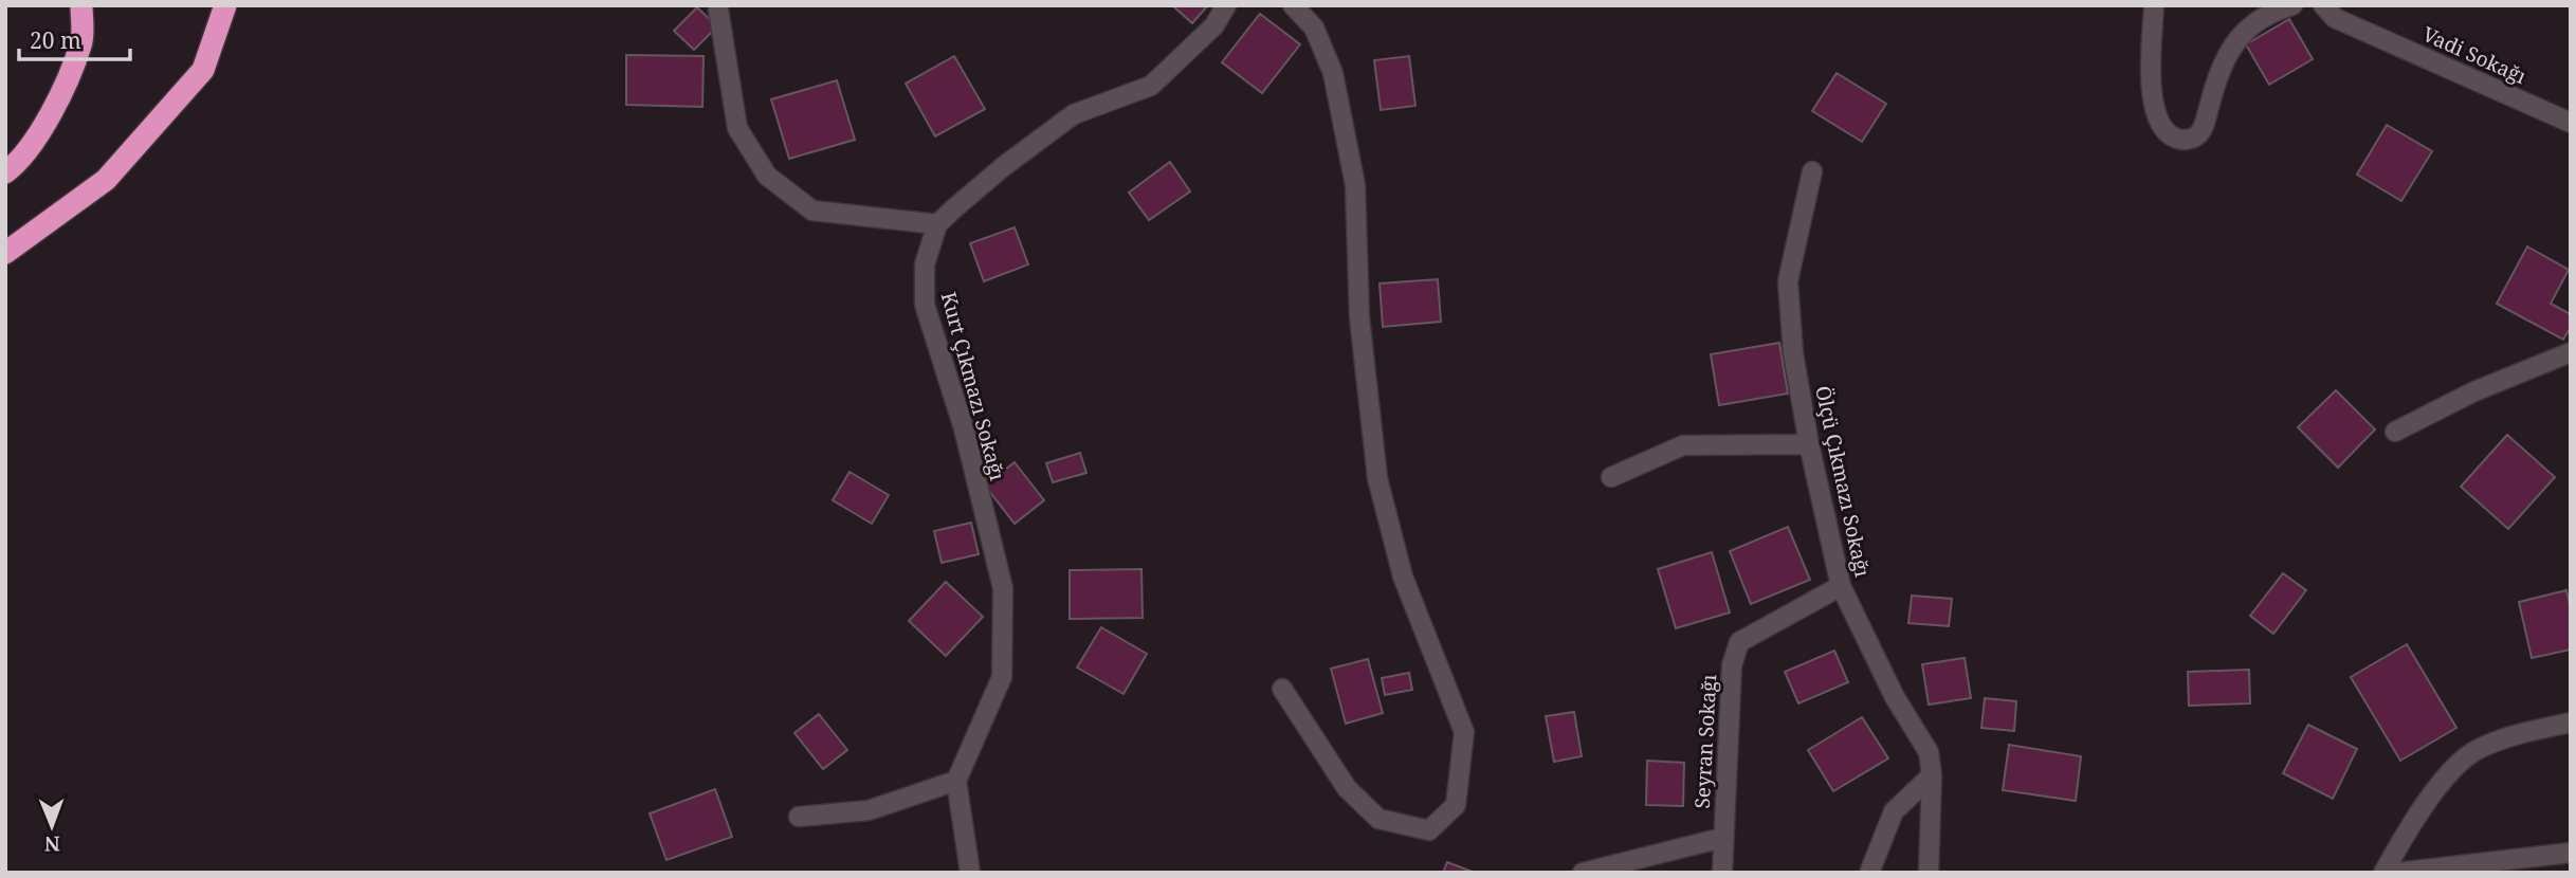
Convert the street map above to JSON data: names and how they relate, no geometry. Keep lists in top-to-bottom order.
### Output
{
  "streets": {
    "street": [
      "Vadi Sokağı",
      "Kurt Çıkmazı Sokağı",
      "Ölçü Çıkmazı Sokağı",
      "Seyran Sokağı"
    ]
  },
  "crossings": [
    ["Ölçü Çıkmazı Sokağı", "Seyran Sokağı"]
  ],
  "scale_bar": "20 m",
  "north": "bottom"
}
